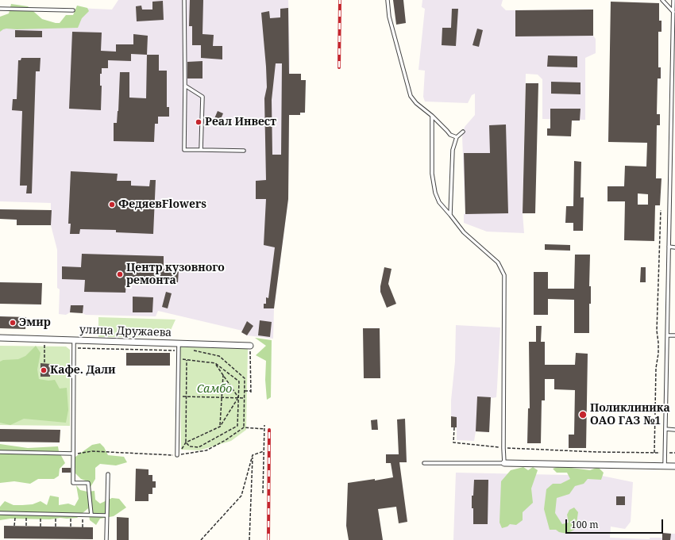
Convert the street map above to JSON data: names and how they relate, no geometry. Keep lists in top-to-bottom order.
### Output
{
  "streets": {
    "street": ["улица Дружаева"]
  },
  "parks": ["Самбо"],
  "places": [
    "Реал Инвест",
    "ФедяевFlowers",
    "Центр кузовного ремонта",
    "Эмир",
    "Кафе. Дали",
    "Поликлиника ОАО ГАЗ №1"
  ],
  "scale_bar": "100 m"
}
